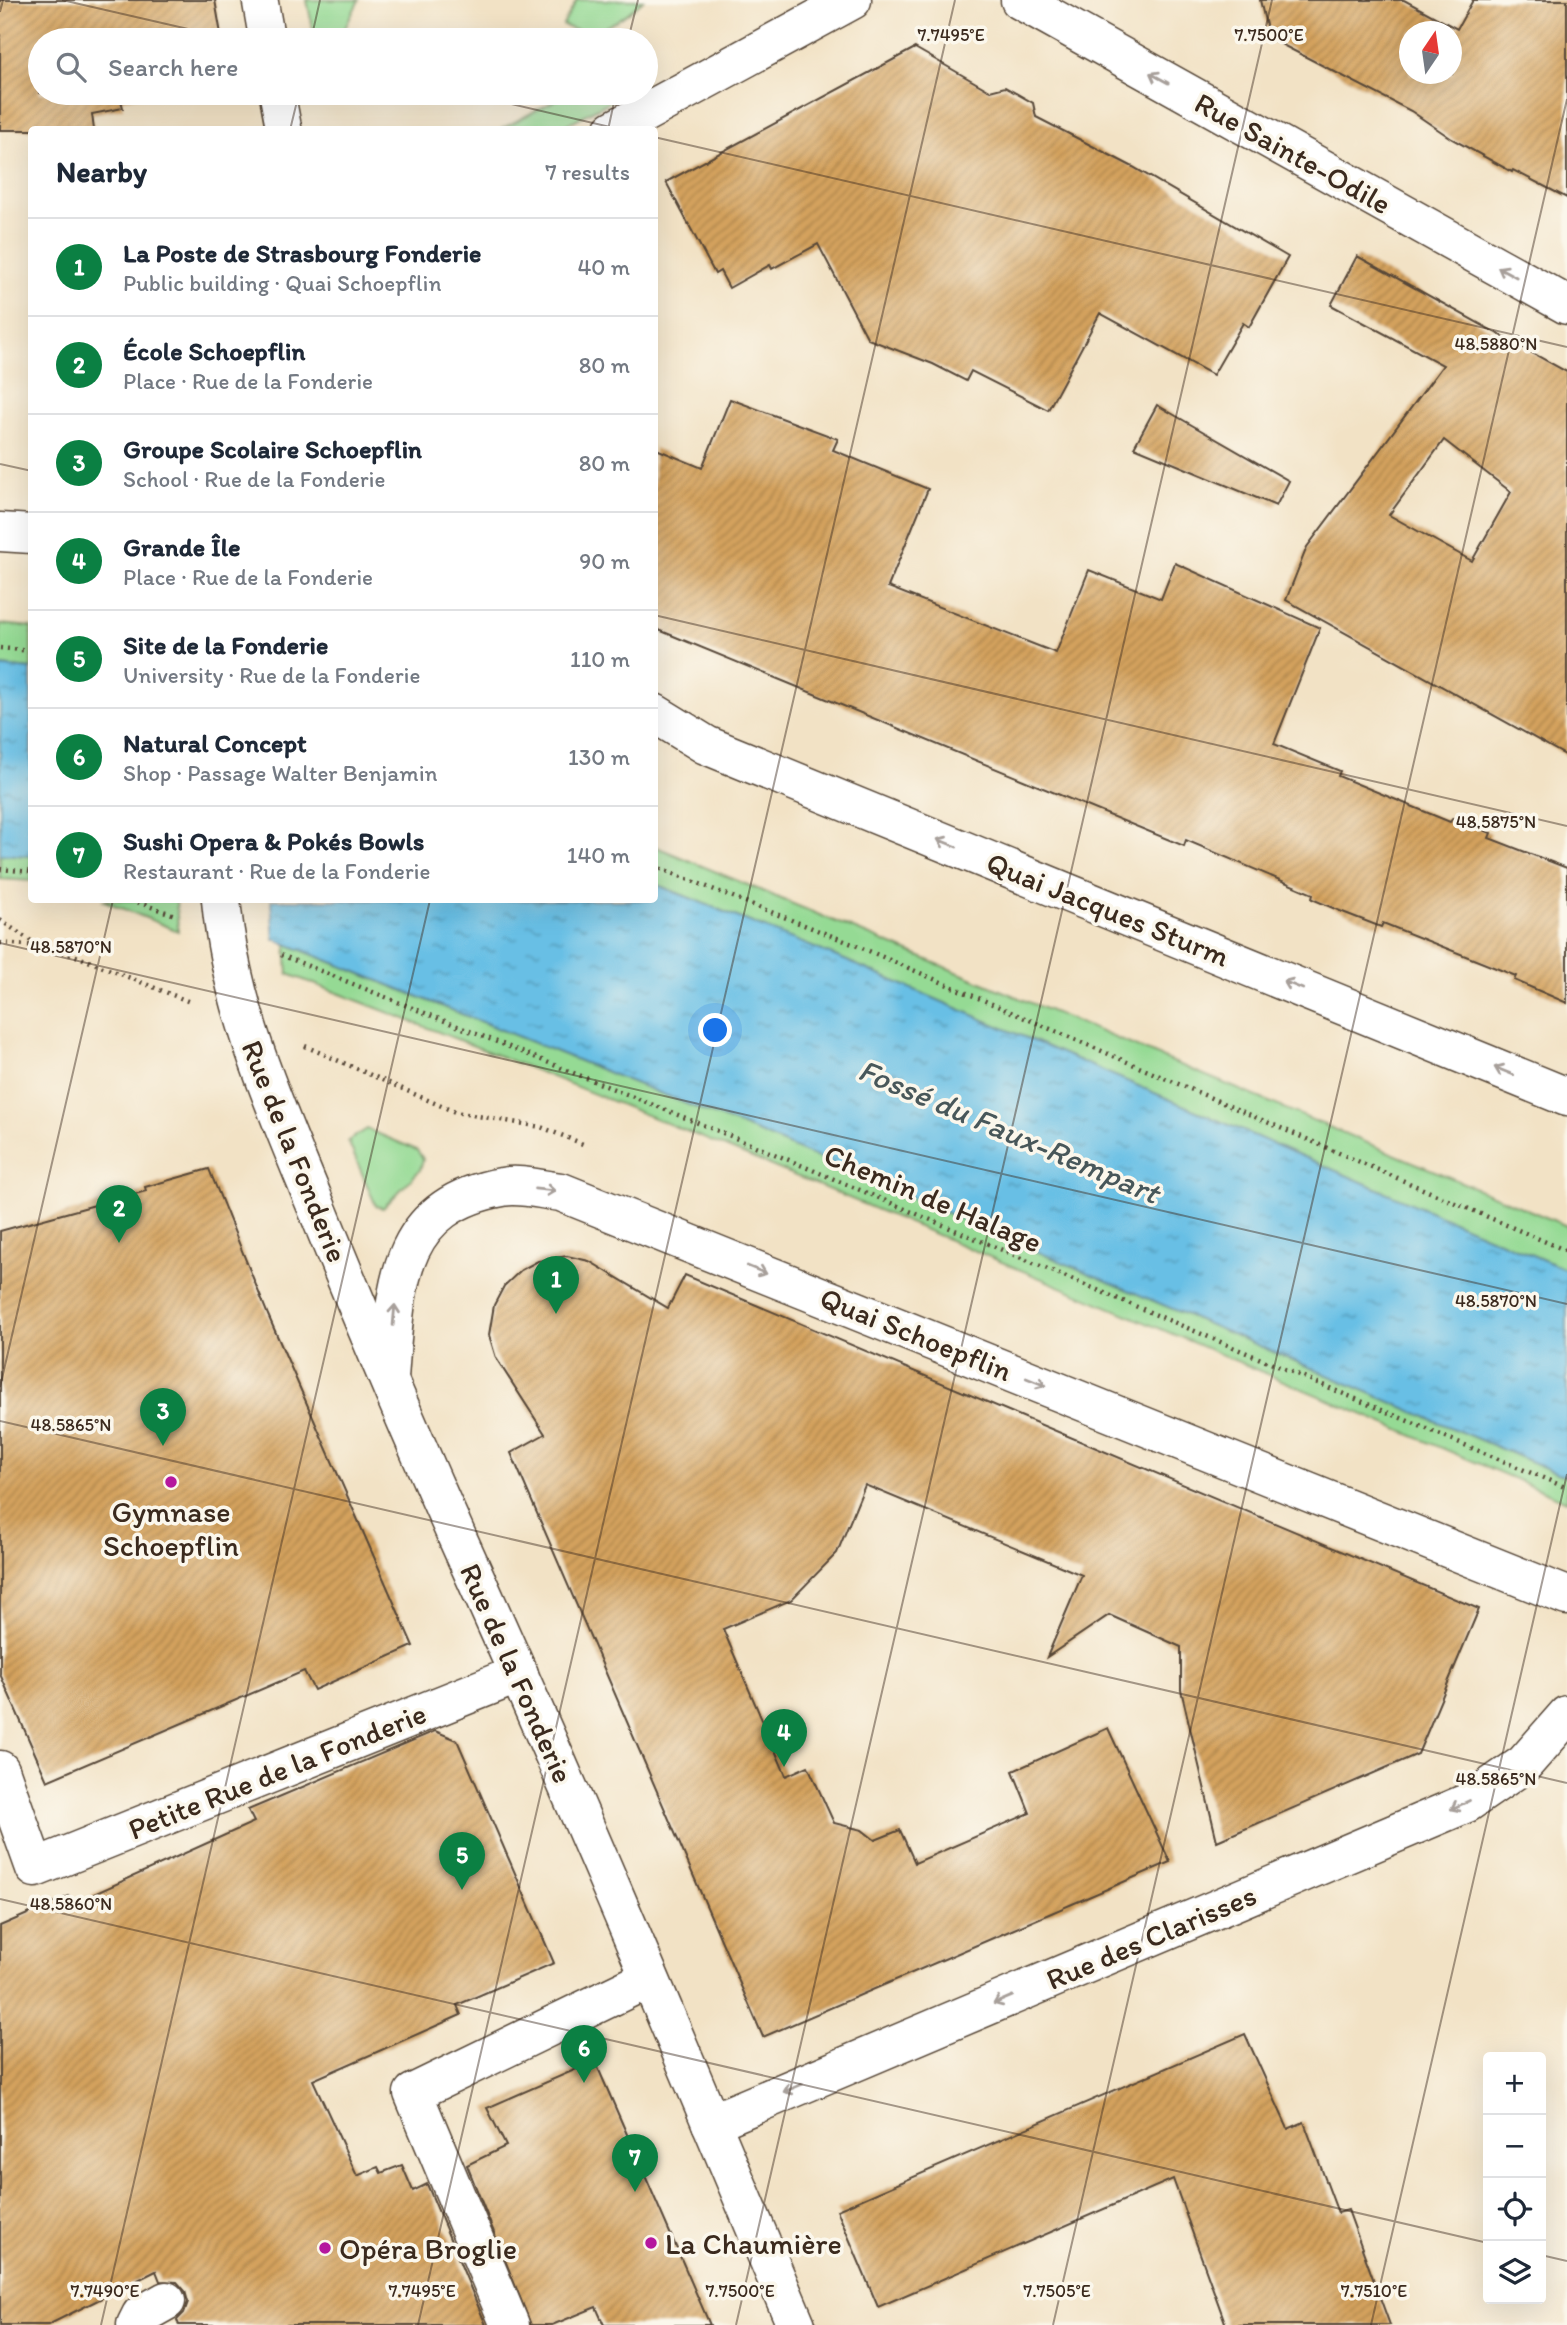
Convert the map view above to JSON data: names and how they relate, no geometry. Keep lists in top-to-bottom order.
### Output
{
  "streets": {
    "street": [
      "Rue Sainte-Odile",
      "Quai Jacques Sturm",
      "Rue de la Fonderie",
      "Quai Schoepflin",
      "Petite Rue de la Fonderie",
      "Rue des Clarisses"
    ],
    "path": ["Chemin de Halage"]
  },
  "crossings": [
    ["Rue de la Fonderie", "Quai Schoepflin"],
    ["Rue de la Fonderie", "Petite Rue de la Fonderie"],
    ["Rue de la Fonderie", "Rue des Clarisses"]
  ],
  "one_way": [
    "Rue Sainte-Odile",
    "Quai Jacques Sturm",
    "Quai Schoepflin",
    "Rue des Clarisses"
  ],
  "water": ["Fossé du Faux-Rempart"],
  "places": ["Gymnase Schoepflin", "La Chaumière", "Opéra Broglie"],
  "north": "top",
  "page": {
    "search": "Search here",
    "heading": ["Nearby", "7 results"],
    "list": [
      {
        "mark": "1",
        "name": "La Poste de Strasbourg Fonderie",
        "note": "Public building · Quai Schoepflin",
        "value": "40 m"
      },
      {
        "mark": "2",
        "name": "École Schoepflin",
        "note": "Place · Rue de la Fonderie",
        "value": "80 m"
      },
      {
        "mark": "3",
        "name": "Groupe Scolaire Schoepflin",
        "note": "School · Rue de la Fonderie",
        "value": "80 m"
      },
      {
        "mark": "4",
        "name": "Grande Île",
        "note": "Place · Rue de la Fonderie",
        "value": "90 m"
      },
      {
        "mark": "5",
        "name": "Site de la Fonderie",
        "note": "University · Rue de la Fonderie",
        "value": "110 m"
      },
      {
        "mark": "6",
        "name": "Natural Concept",
        "note": "Shop · Passage Walter Benjamin",
        "value": "130 m"
      },
      {
        "mark": "7",
        "name": "Sushi Opera & Pokés Bowls",
        "note": "Restaurant · Rue de la Fonderie",
        "value": "140 m"
      }
    ],
    "pins": [
      "2",
      "1",
      "3",
      "4",
      "5",
      "6",
      "7"
    ],
    "map_buttons": ["+", "−"]
  },
  "coordinates": [
    "7.7495°E",
    "7.7500°E",
    "48.5880°N",
    "48.5875°N",
    "48.5870°N",
    "48.5865°N",
    "48.5860°N",
    "7.7490°E",
    "7.7505°E",
    "7.7510°E"
  ]
}
